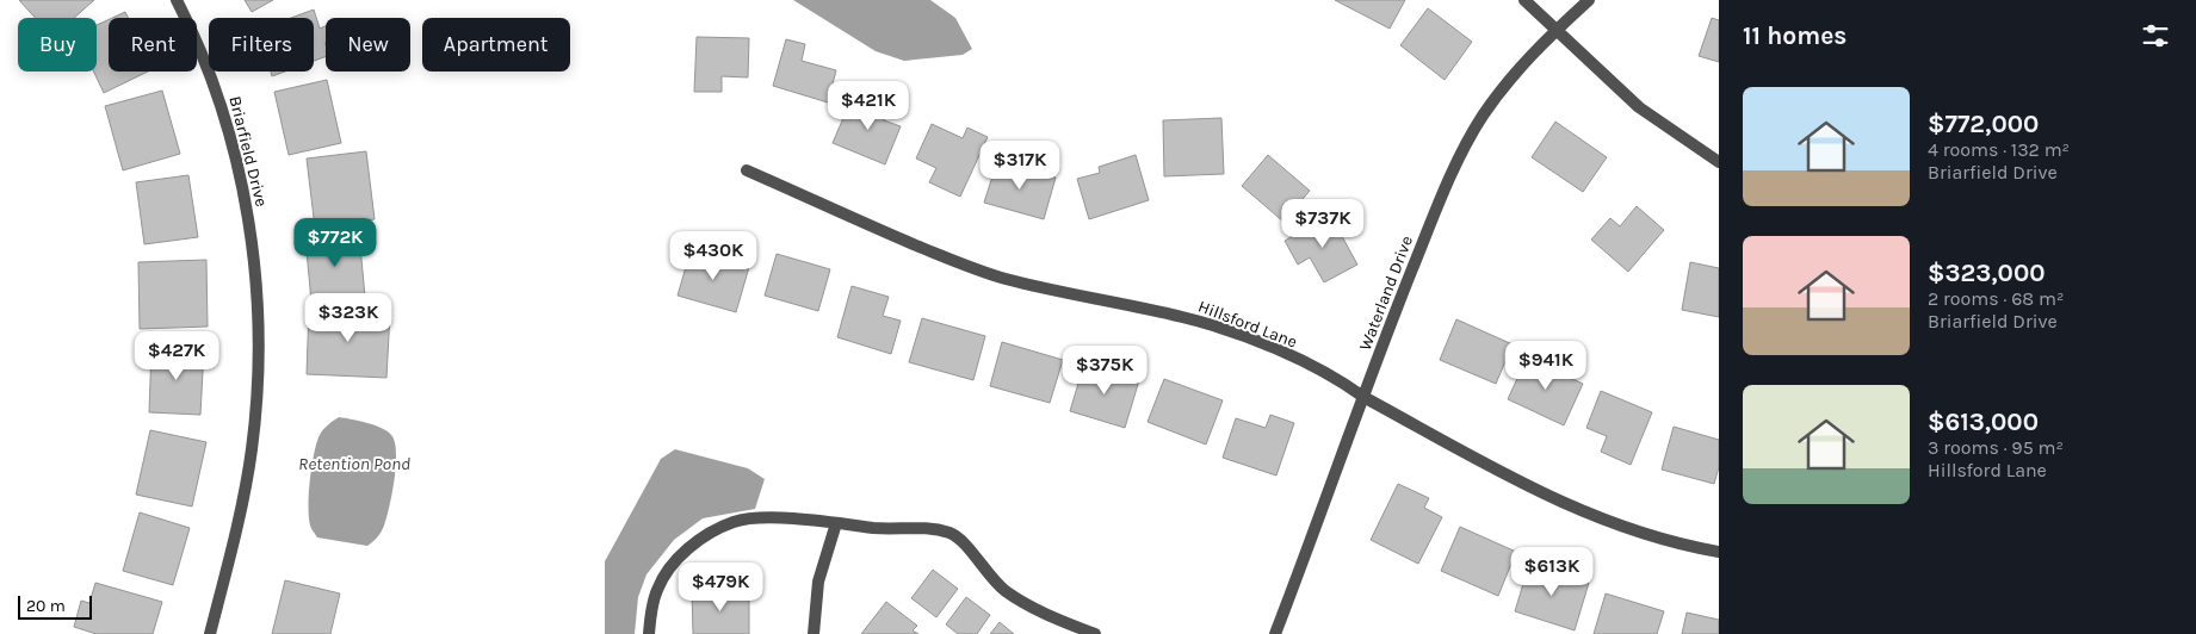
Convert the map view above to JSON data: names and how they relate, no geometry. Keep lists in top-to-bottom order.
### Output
{
  "streets": {
    "street": ["Briarfield Drive", "Waterland Drive", "Hillsford Lane"]
  },
  "crossings": [
    ["Waterland Drive", "Hillsford Lane"]
  ],
  "water": ["Retention Pond"],
  "scale_bar": "20 m",
  "page": {
    "heading": "11 homes",
    "chip": [
      "Buy",
      "Rent",
      "Filters",
      "New",
      "Apartment"
    ],
    "list": [
      {
        "name": "$772,000",
        "note": "4 rooms · 132 m² · Briarfield Drive"
      },
      {
        "name": "$323,000",
        "note": "2 rooms · 68 m² · Briarfield Drive"
      },
      {
        "name": "$613,000",
        "note": "3 rooms · 95 m² · Hillsford Lane"
      }
    ],
    "price": [
      "$421K",
      "$317K",
      "$737K",
      "$772K",
      "$430K",
      "$323K",
      "$427K",
      "$941K",
      "$375K",
      "$613K",
      "$479K"
    ],
    "scale": "20 m"
  }
}
